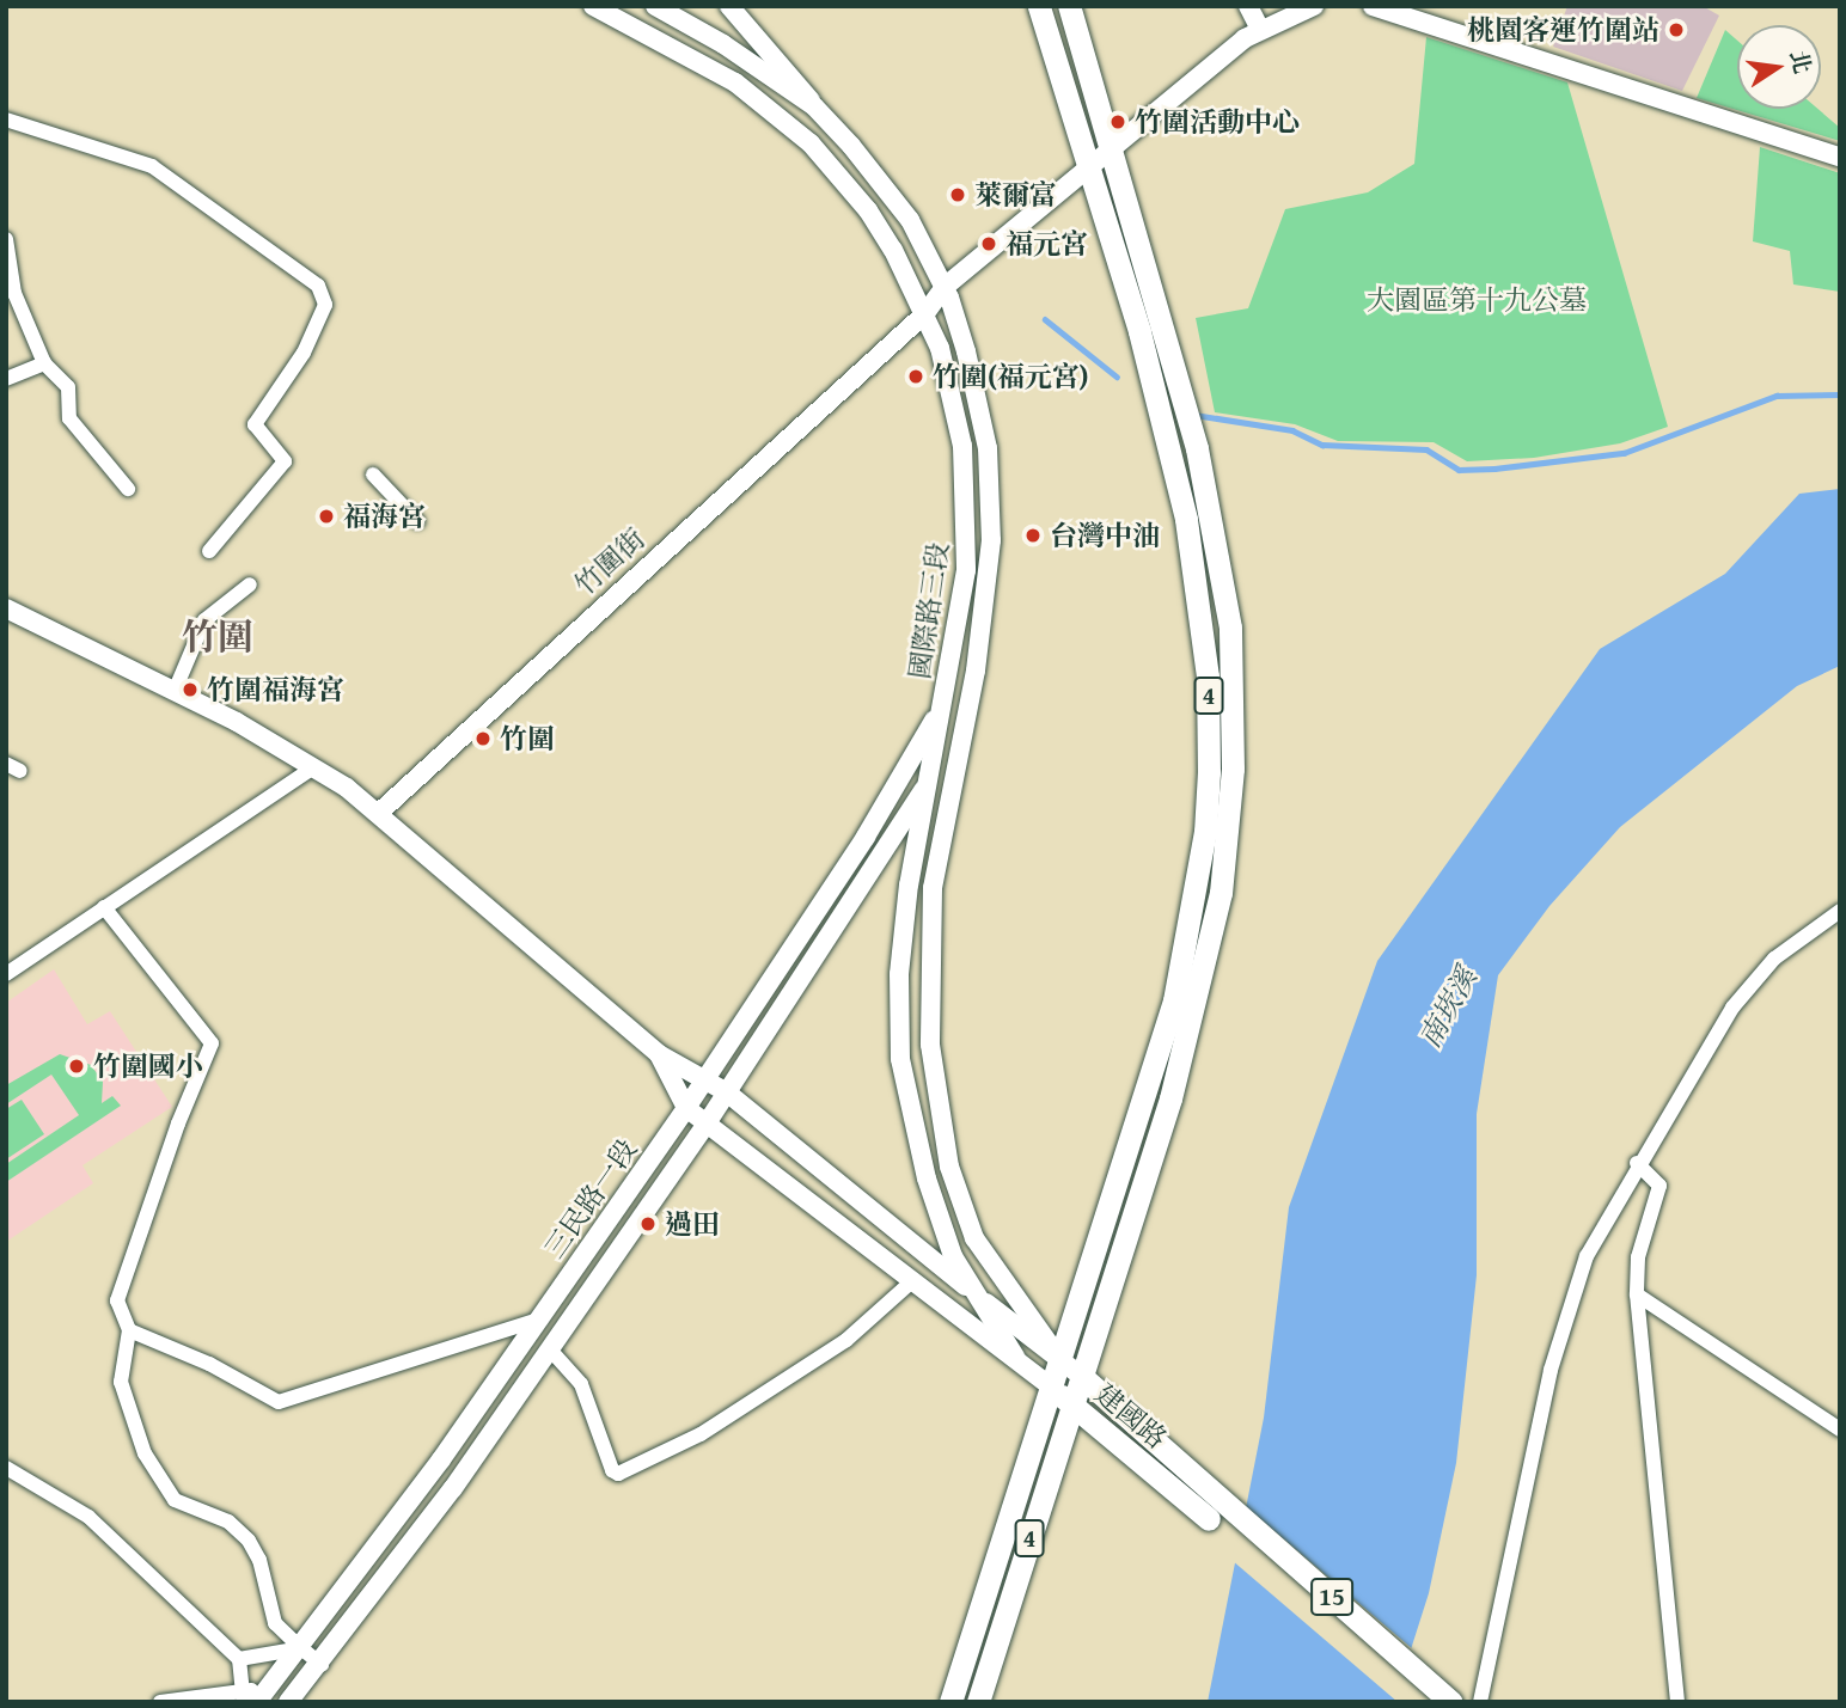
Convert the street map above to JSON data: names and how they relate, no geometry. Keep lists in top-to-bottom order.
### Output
{
  "streets": {
    "main road": ["4", "建國路", "15"],
    "street": ["竹圍街", "國際路三段", "三民路一段"]
  },
  "crossings": [
    ["竹圍街", "國際路三段"],
    ["竹圍街", "4"],
    ["國際路三段", "4"],
    ["國際路三段", "三民路一段"],
    ["國際路三段", "建國路"],
    ["4", "建國路"]
  ],
  "districts": ["竹圍"],
  "water": ["南崁溪"],
  "parks": ["大園區第十九公墓"],
  "places": [
    "桃園客運竹圍站",
    "竹圍活動中心",
    "萊爾富",
    "福元宮",
    "竹圍(福元宮)",
    "福海宮",
    "台灣中油",
    "竹圍福海宮",
    "竹圍",
    "竹圍國小",
    "過田"
  ],
  "north": "right"
}
